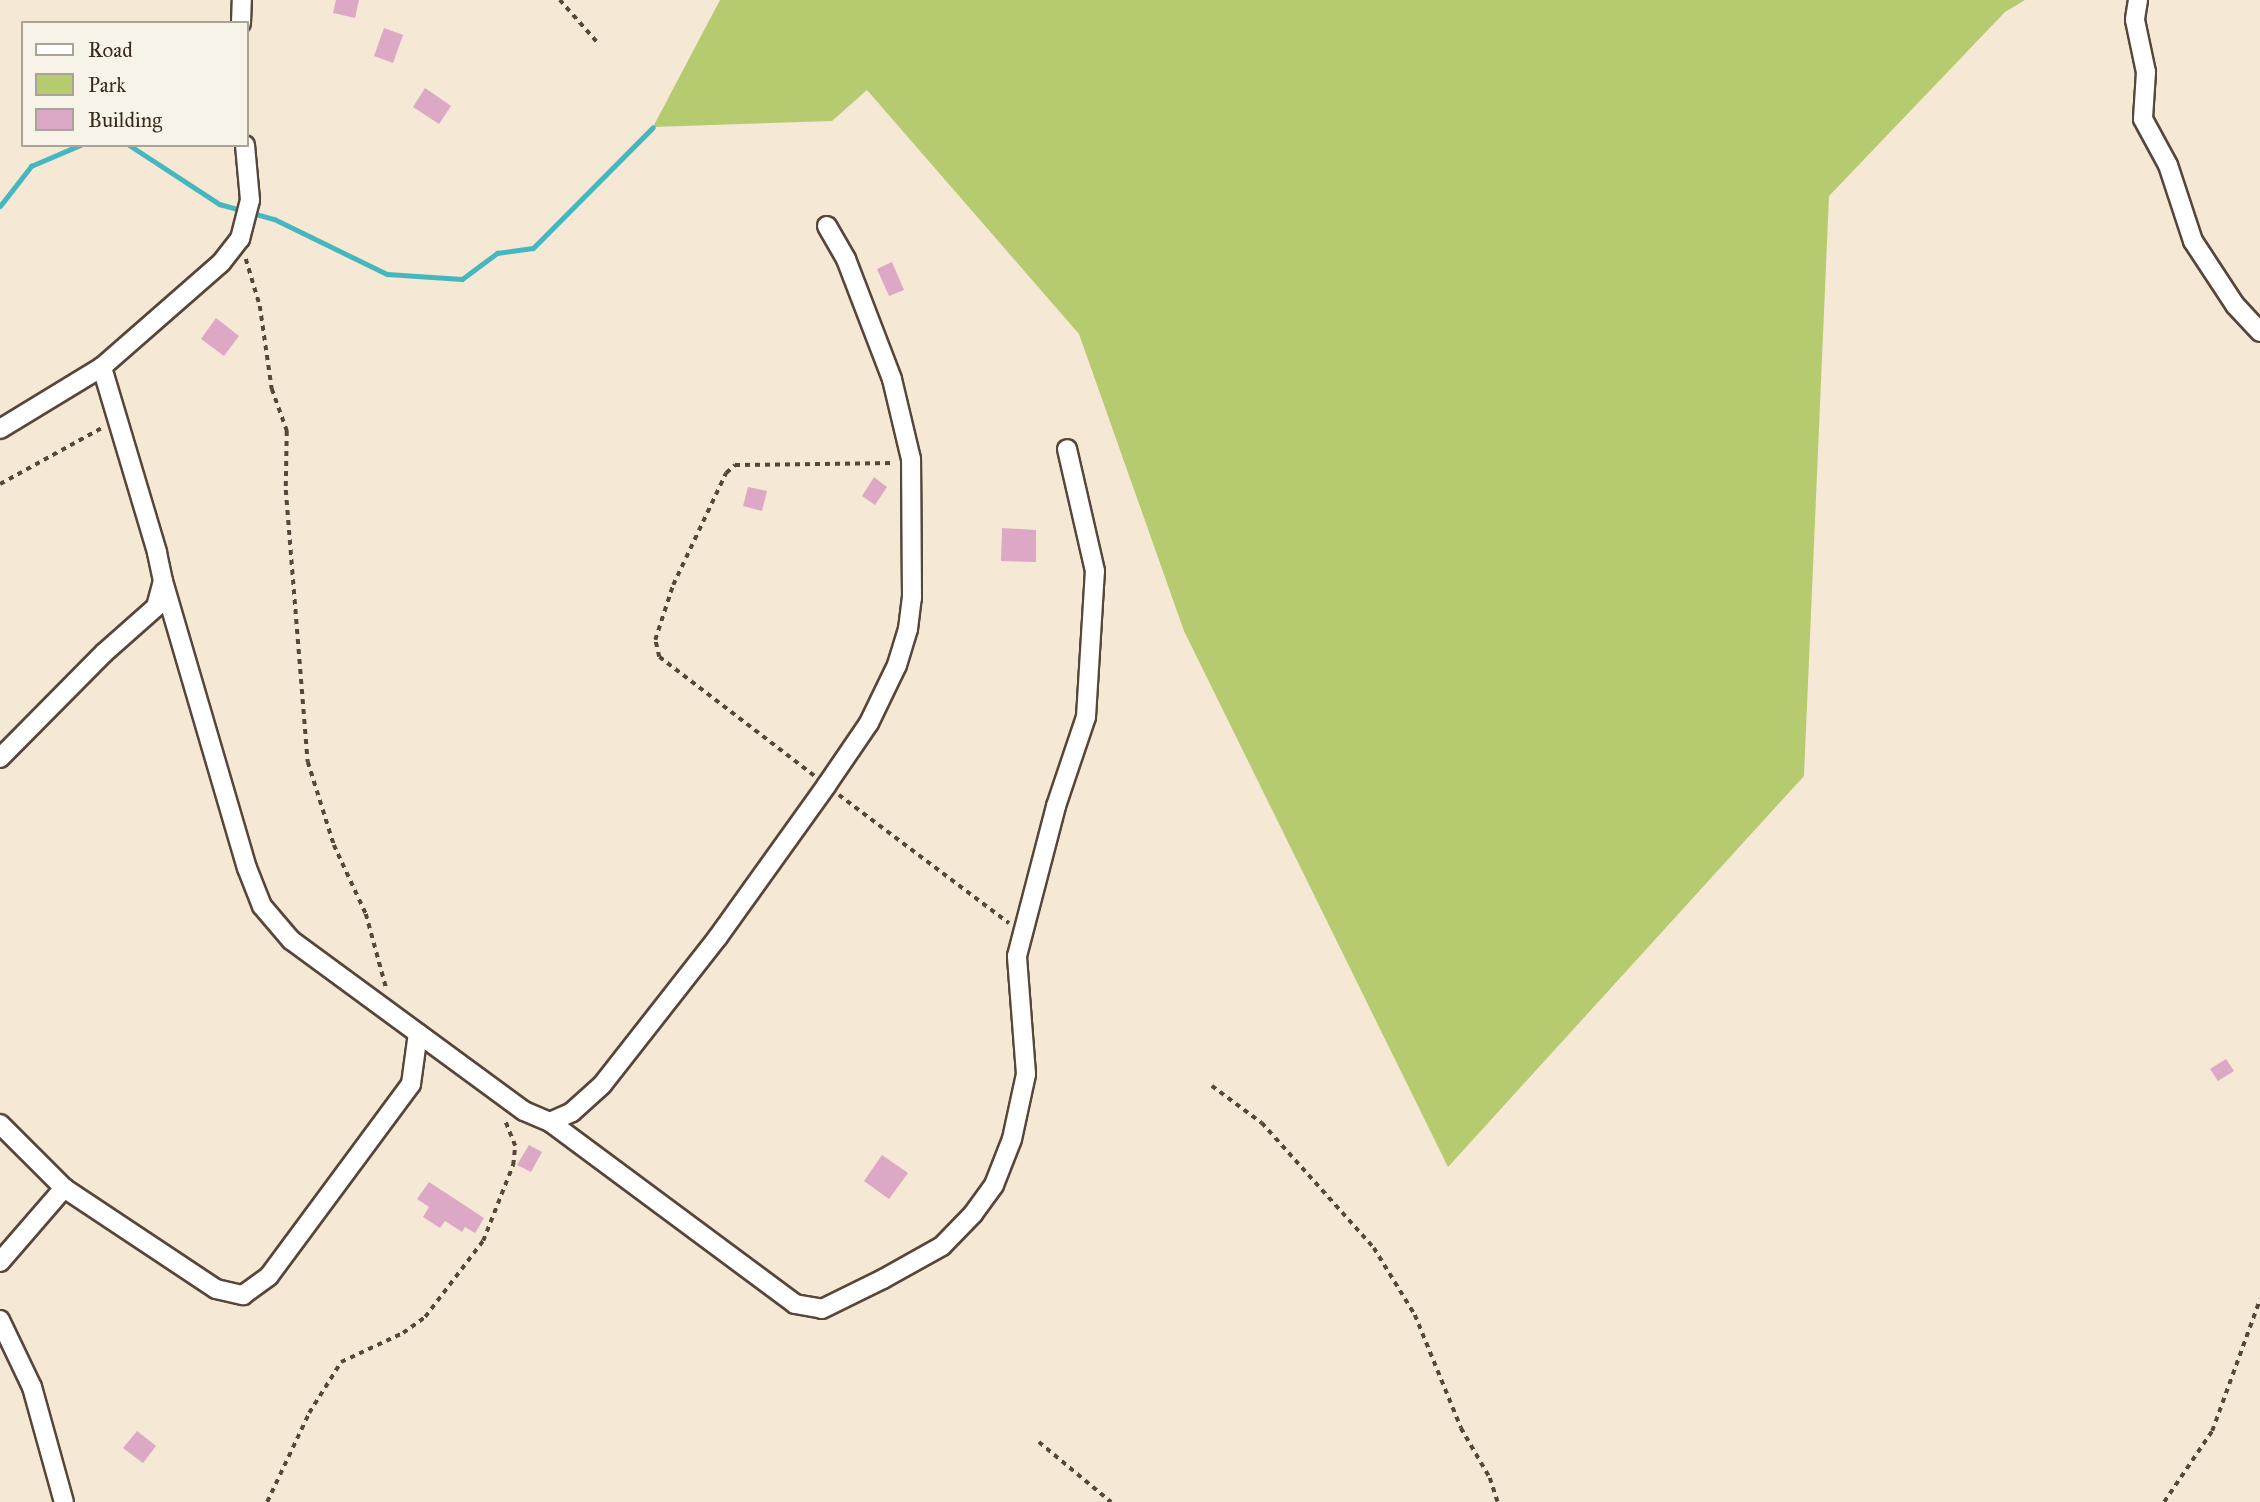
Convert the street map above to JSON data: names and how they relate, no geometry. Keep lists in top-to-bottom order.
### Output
{
  "legend": ["Road", "Park", "Building"]
}
